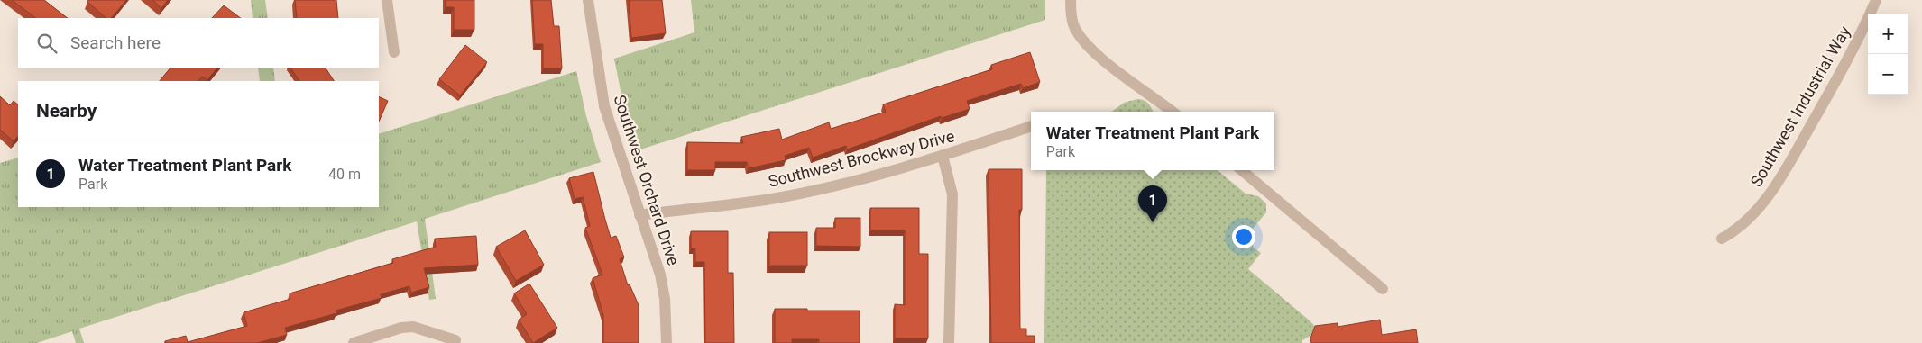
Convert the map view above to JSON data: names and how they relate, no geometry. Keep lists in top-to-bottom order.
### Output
{
  "streets": {
    "street": ["Southwest Industrial Way", "Southwest Brockway Drive", "Southwest Orchard Drive"]
  },
  "crossings": [
    ["Southwest Brockway Drive", "Southwest Orchard Drive"]
  ],
  "page": {
    "map_buttons": ["+", "−"],
    "search": "Search here",
    "heading": "Nearby",
    "popup": ["Water Treatment Plant Park", "Park"],
    "list": [
      {
        "mark": "1",
        "name": "Water Treatment Plant Park",
        "note": "Park",
        "value": "40 m"
      }
    ],
    "pins": "1"
  }
}
